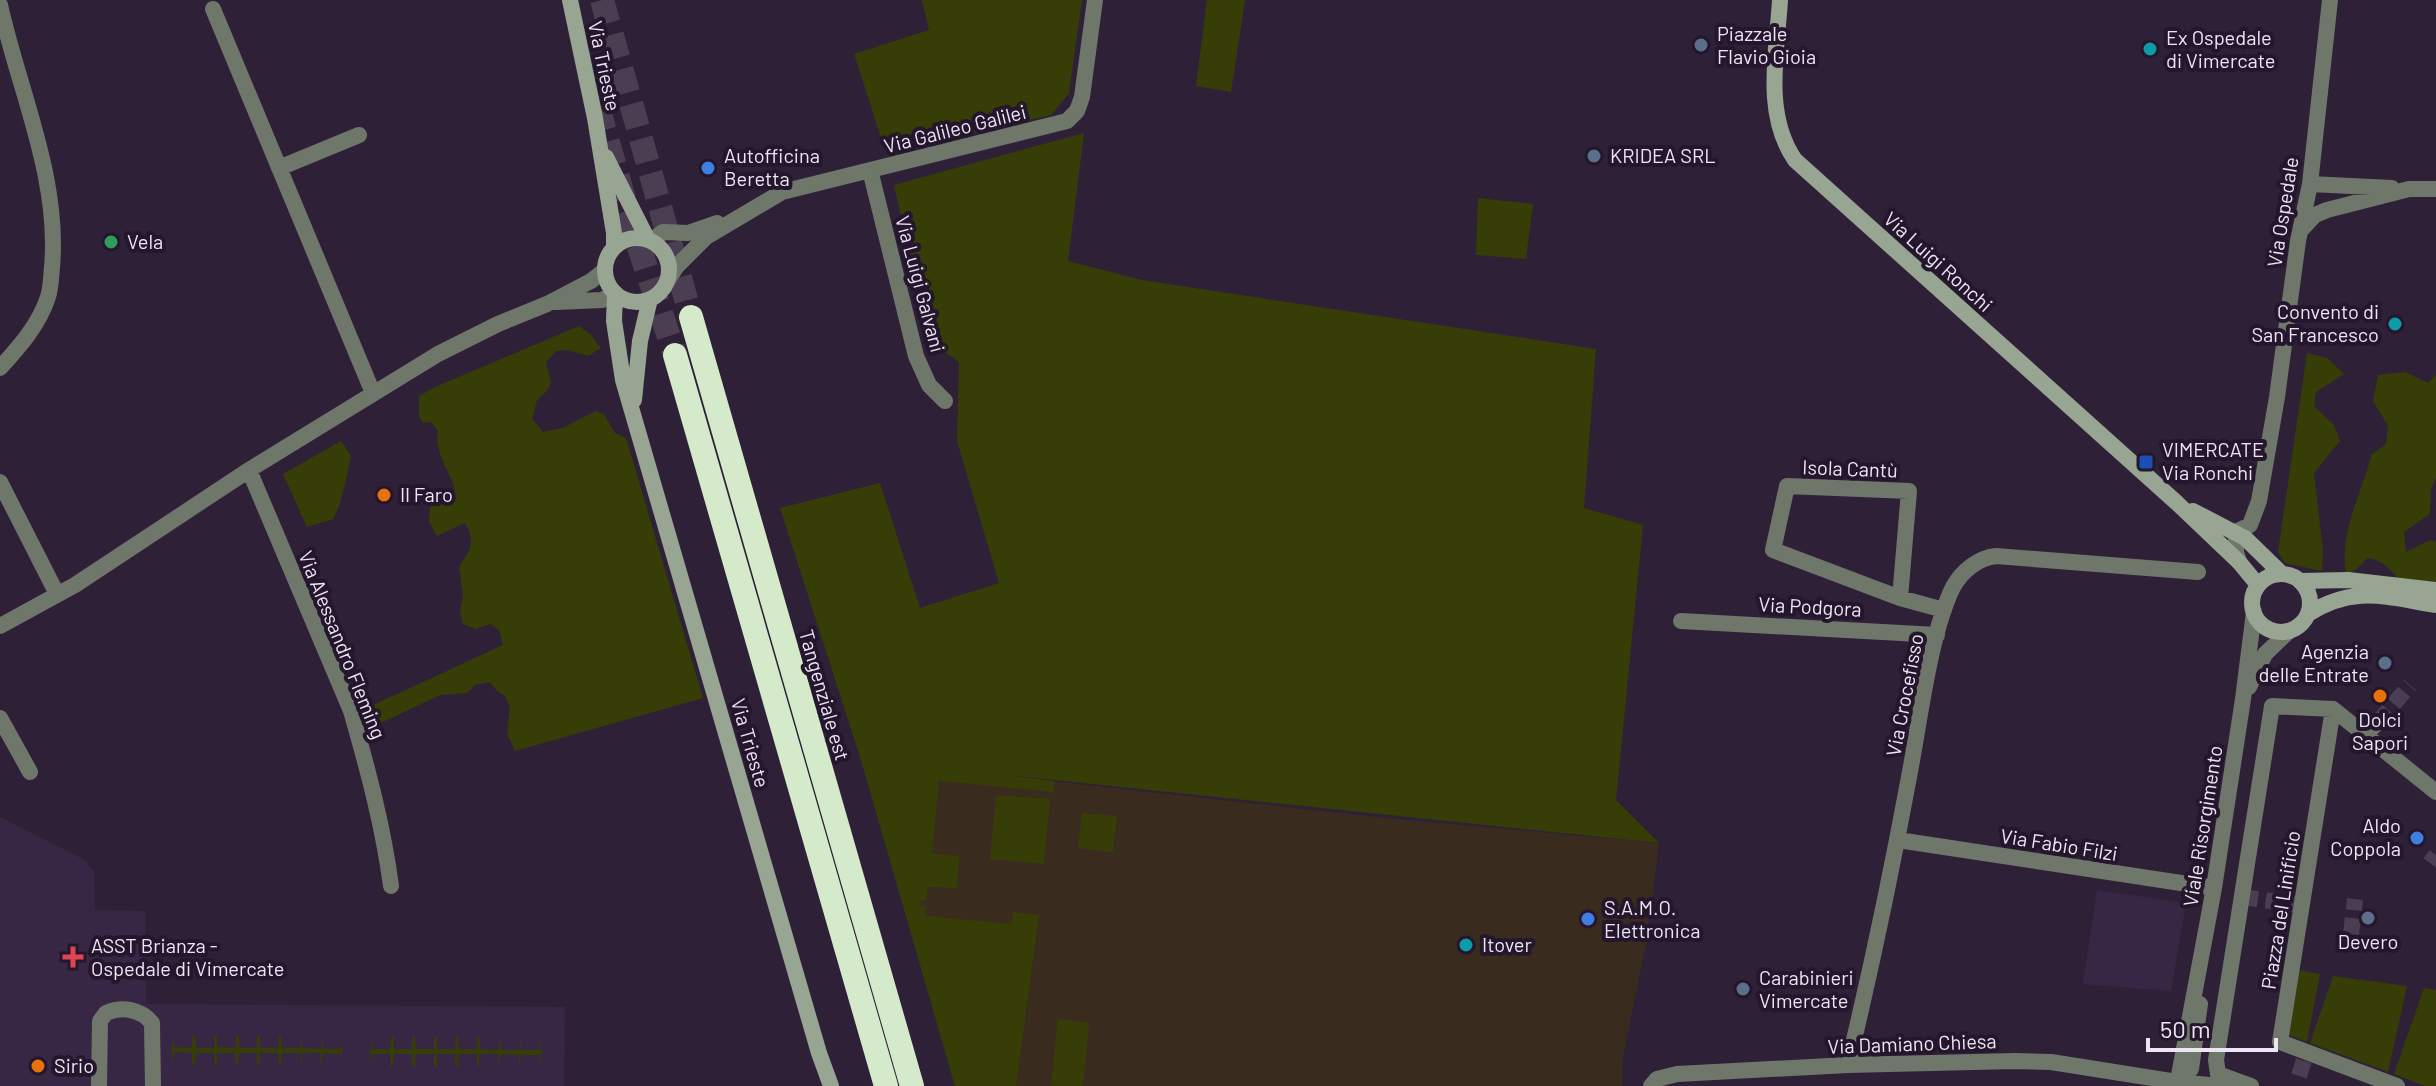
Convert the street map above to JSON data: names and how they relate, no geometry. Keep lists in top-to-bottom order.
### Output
{
  "streets": {
    "highway": ["Tangenziale est"],
    "street": [
      "Via Trieste",
      "Via Galileo Galilei",
      "Via Ospedale",
      "Via Luigi Ronchi",
      "Via Luigi Galvani",
      "Isola Cantù",
      "Via Podgora",
      "Via Alessandro Fleming",
      "Via Crocefisso",
      "Viale Risorgimento",
      "Via Fabio Filzi",
      "Piazza del Linificio",
      "Via Damiano Chiesa"
    ]
  },
  "crossings": [
    ["Via Trieste", "Via Galileo Galilei"],
    ["Via Galileo Galilei", "Via Luigi Galvani"],
    ["Via Ospedale", "Via Luigi Ronchi"],
    ["Via Luigi Ronchi", "Viale Risorgimento"],
    ["Isola Cantù", "Via Crocefisso"],
    ["Via Podgora", "Via Crocefisso"],
    ["Via Crocefisso", "Via Fabio Filzi"],
    ["Via Crocefisso", "Via Damiano Chiesa"],
    ["Viale Risorgimento", "Via Fabio Filzi"],
    ["Viale Risorgimento", "Via Damiano Chiesa"]
  ],
  "places": {
    "other": [
      "Piazzale Flavio Gioia",
      "Ex Ospedale di Vimercate",
      "KRIDEA SRL",
      "Autofficina Beretta",
      "Vela",
      "Convento di San Francesco",
      "Il Faro",
      "Agenzia delle Entrate",
      "Dolci Sapori",
      "Aldo Coppola",
      "Devero",
      "S.A.M.O. Elettronica",
      "Itover",
      "Carabinieri Vimercate",
      "Sirio"
    ],
    "transit": ["VIMERCATE Via Ronchi"],
    "health": ["ASST Brianza - Ospedale di Vimercate"]
  },
  "scale_bar": "50 m"
}
